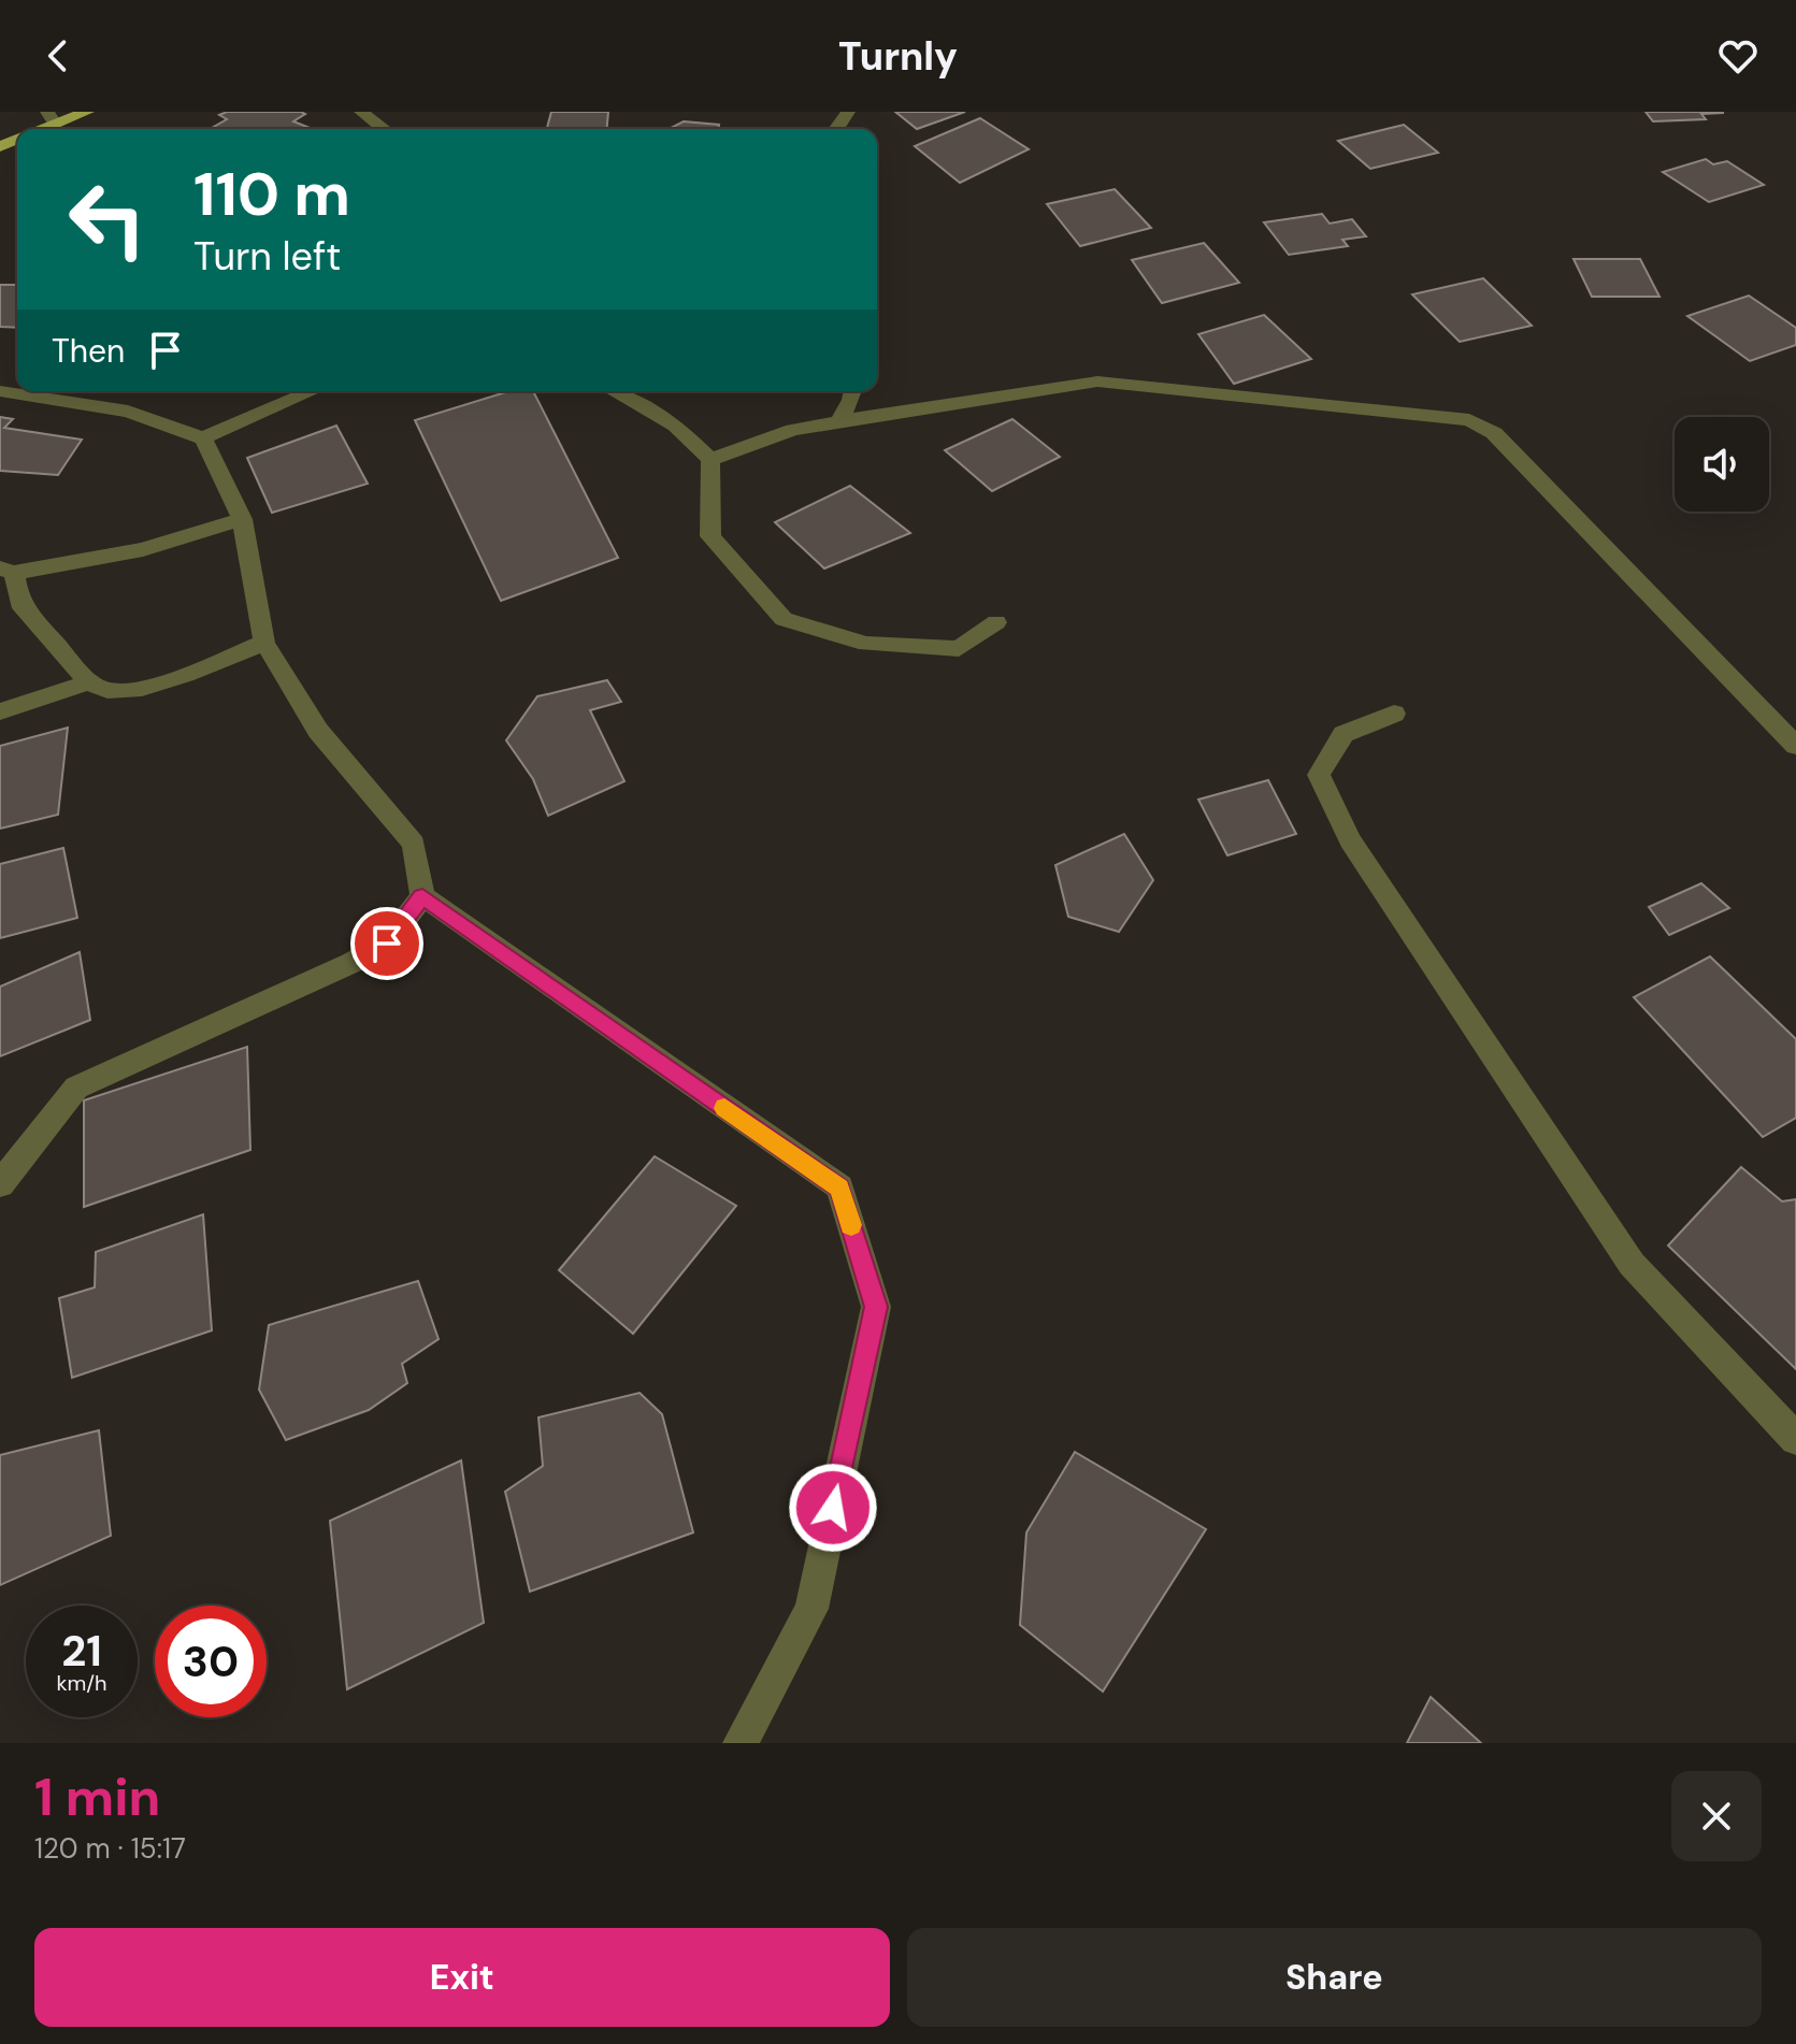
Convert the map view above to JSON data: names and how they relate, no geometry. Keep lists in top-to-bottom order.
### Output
{
  "page": {
    "header": "Turnly",
    "turn": ["110 m", "Turn left"],
    "then": "Then",
    "speed": "21 km/h",
    "limit": "30",
    "heading": ["1 min", "120 m · 15:17"],
    "buttons": ["Exit", "Share"]
  }
}
